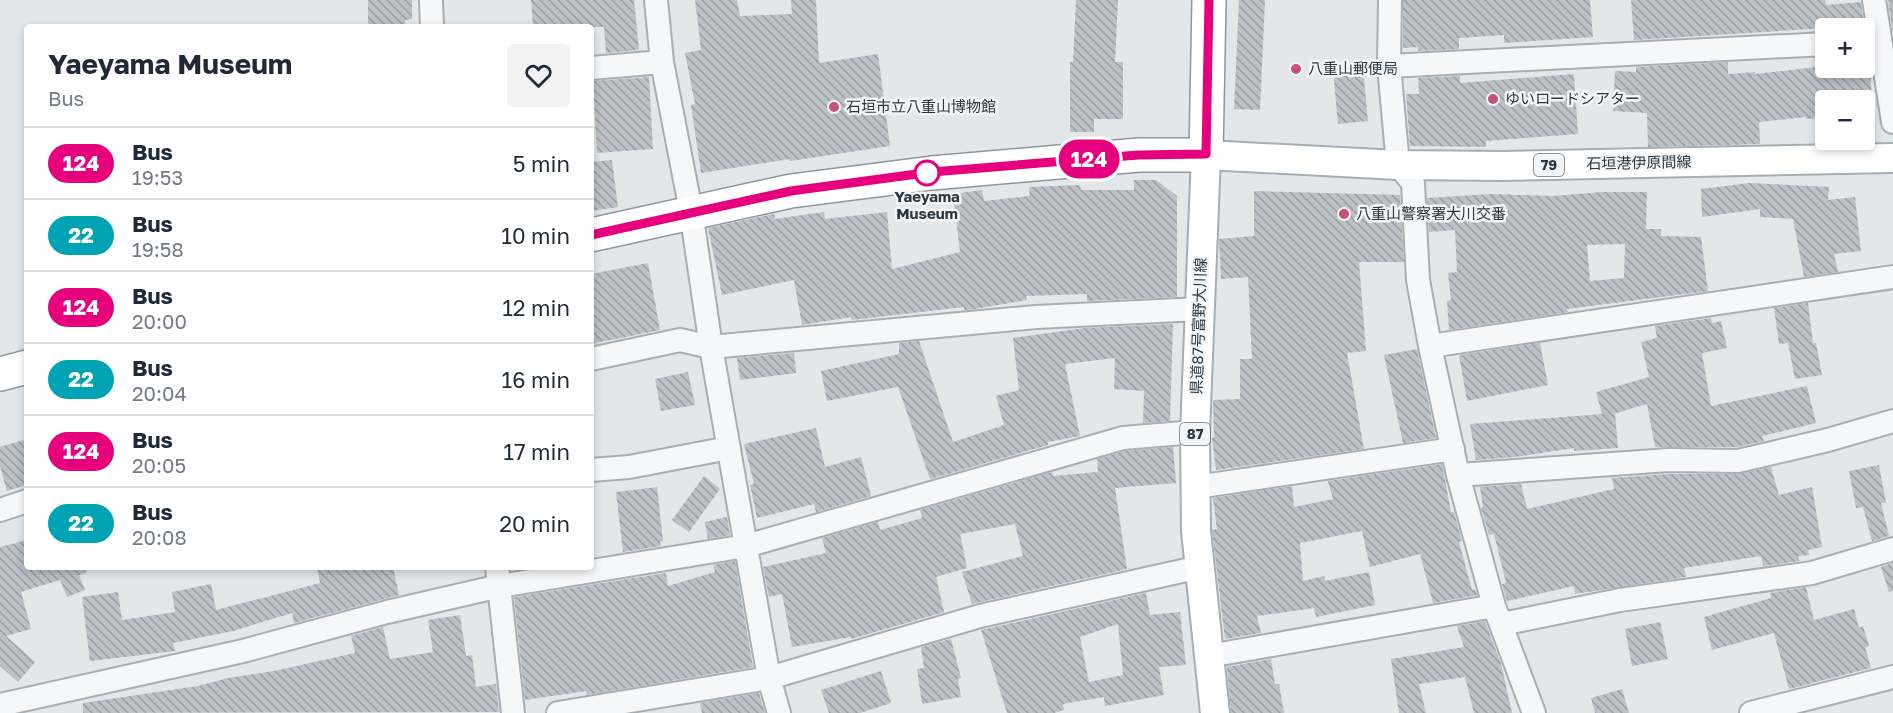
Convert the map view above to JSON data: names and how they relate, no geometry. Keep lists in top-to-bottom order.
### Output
{
  "streets": {
    "main road": [
      "石垣港伊原間線",
      "79",
      "県道87号富野大川線",
      "87"
    ]
  },
  "crossings": [
    ["石垣港伊原間線", "県道87号富野大川線"]
  ],
  "places": [
    "八重山郵便局",
    "ゆいロードシアター",
    "石垣市立八重山博物館",
    "Yaeyama Museum",
    "八重山警察署大川交番"
  ],
  "lines": ["bus line 124"],
  "page": {
    "on_map": "124",
    "map_buttons": ["+", "−"],
    "heading": ["Yaeyama Museum", "Bus"],
    "list": [
      {
        "mark": "124",
        "name": "Bus",
        "note": "19:53",
        "value": "5 min"
      },
      {
        "mark": "22",
        "name": "Bus",
        "note": "19:58",
        "value": "10 min"
      },
      {
        "mark": "124",
        "name": "Bus",
        "note": "20:00",
        "value": "12 min"
      },
      {
        "mark": "22",
        "name": "Bus",
        "note": "20:04",
        "value": "16 min"
      },
      {
        "mark": "124",
        "name": "Bus",
        "note": "20:05",
        "value": "17 min"
      },
      {
        "mark": "22",
        "name": "Bus",
        "note": "20:08",
        "value": "20 min"
      }
    ]
  }
}
